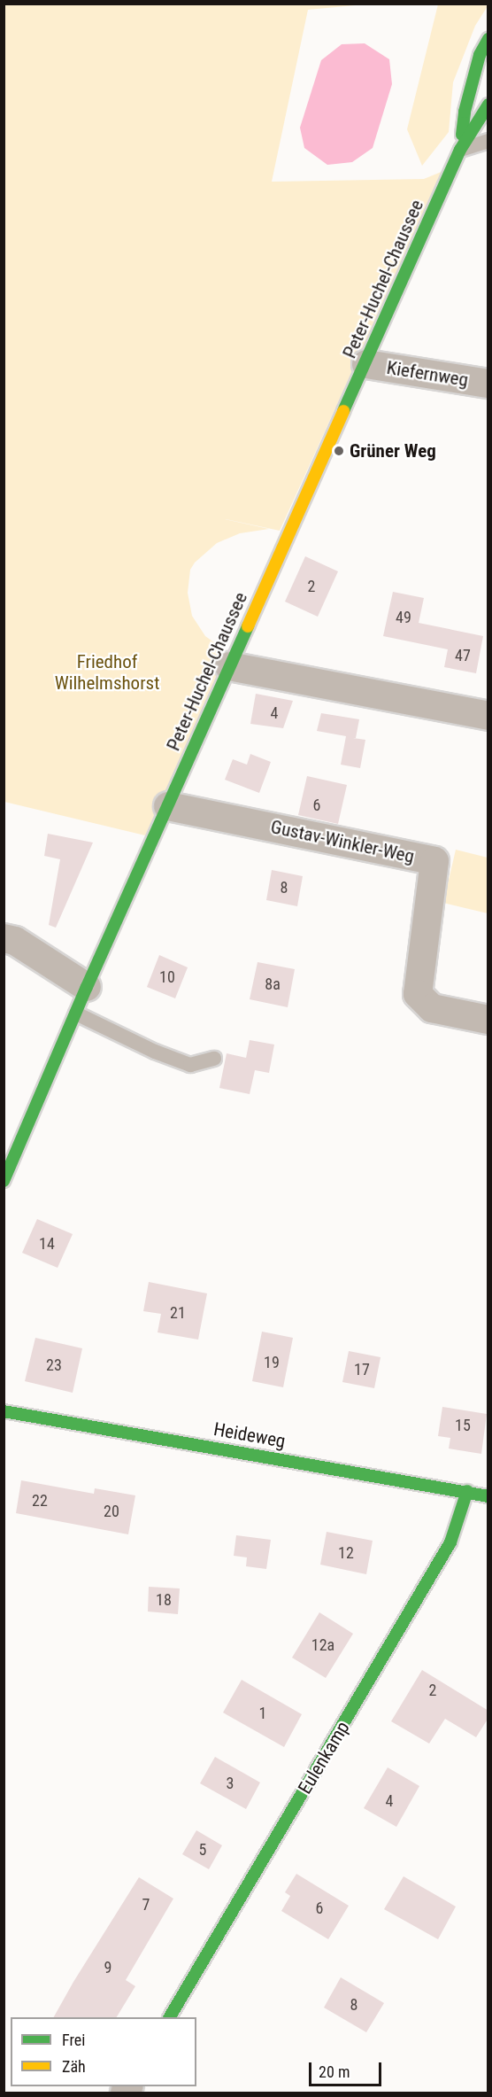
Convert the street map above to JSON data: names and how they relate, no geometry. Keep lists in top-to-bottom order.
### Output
{
  "streets": {
    "street": [
      "Peter-Huchel-Chaussee",
      "Kiefernweg",
      "Gustav-Winkler-Weg",
      "Heideweg",
      "Eulenkamp"
    ]
  },
  "crossings": [
    ["Peter-Huchel-Chaussee", "Kiefernweg"],
    ["Peter-Huchel-Chaussee", "Gustav-Winkler-Weg"],
    ["Heideweg", "Eulenkamp"]
  ],
  "parks": ["Friedhof Wilhelmshorst"],
  "places": ["Grüner Weg"],
  "house_numbers": [
    "2",
    "49",
    "47",
    "4",
    "6",
    "8",
    "10",
    "8a",
    "14",
    "21",
    "19",
    "23",
    "17",
    "15",
    "22",
    "20",
    "12",
    "18",
    "12a",
    "2",
    "1",
    "3",
    "4",
    "5",
    "7",
    "6",
    "9",
    "8"
  ],
  "legend": ["Frei", "Zäh"],
  "scale_bar": "20 m"
}
